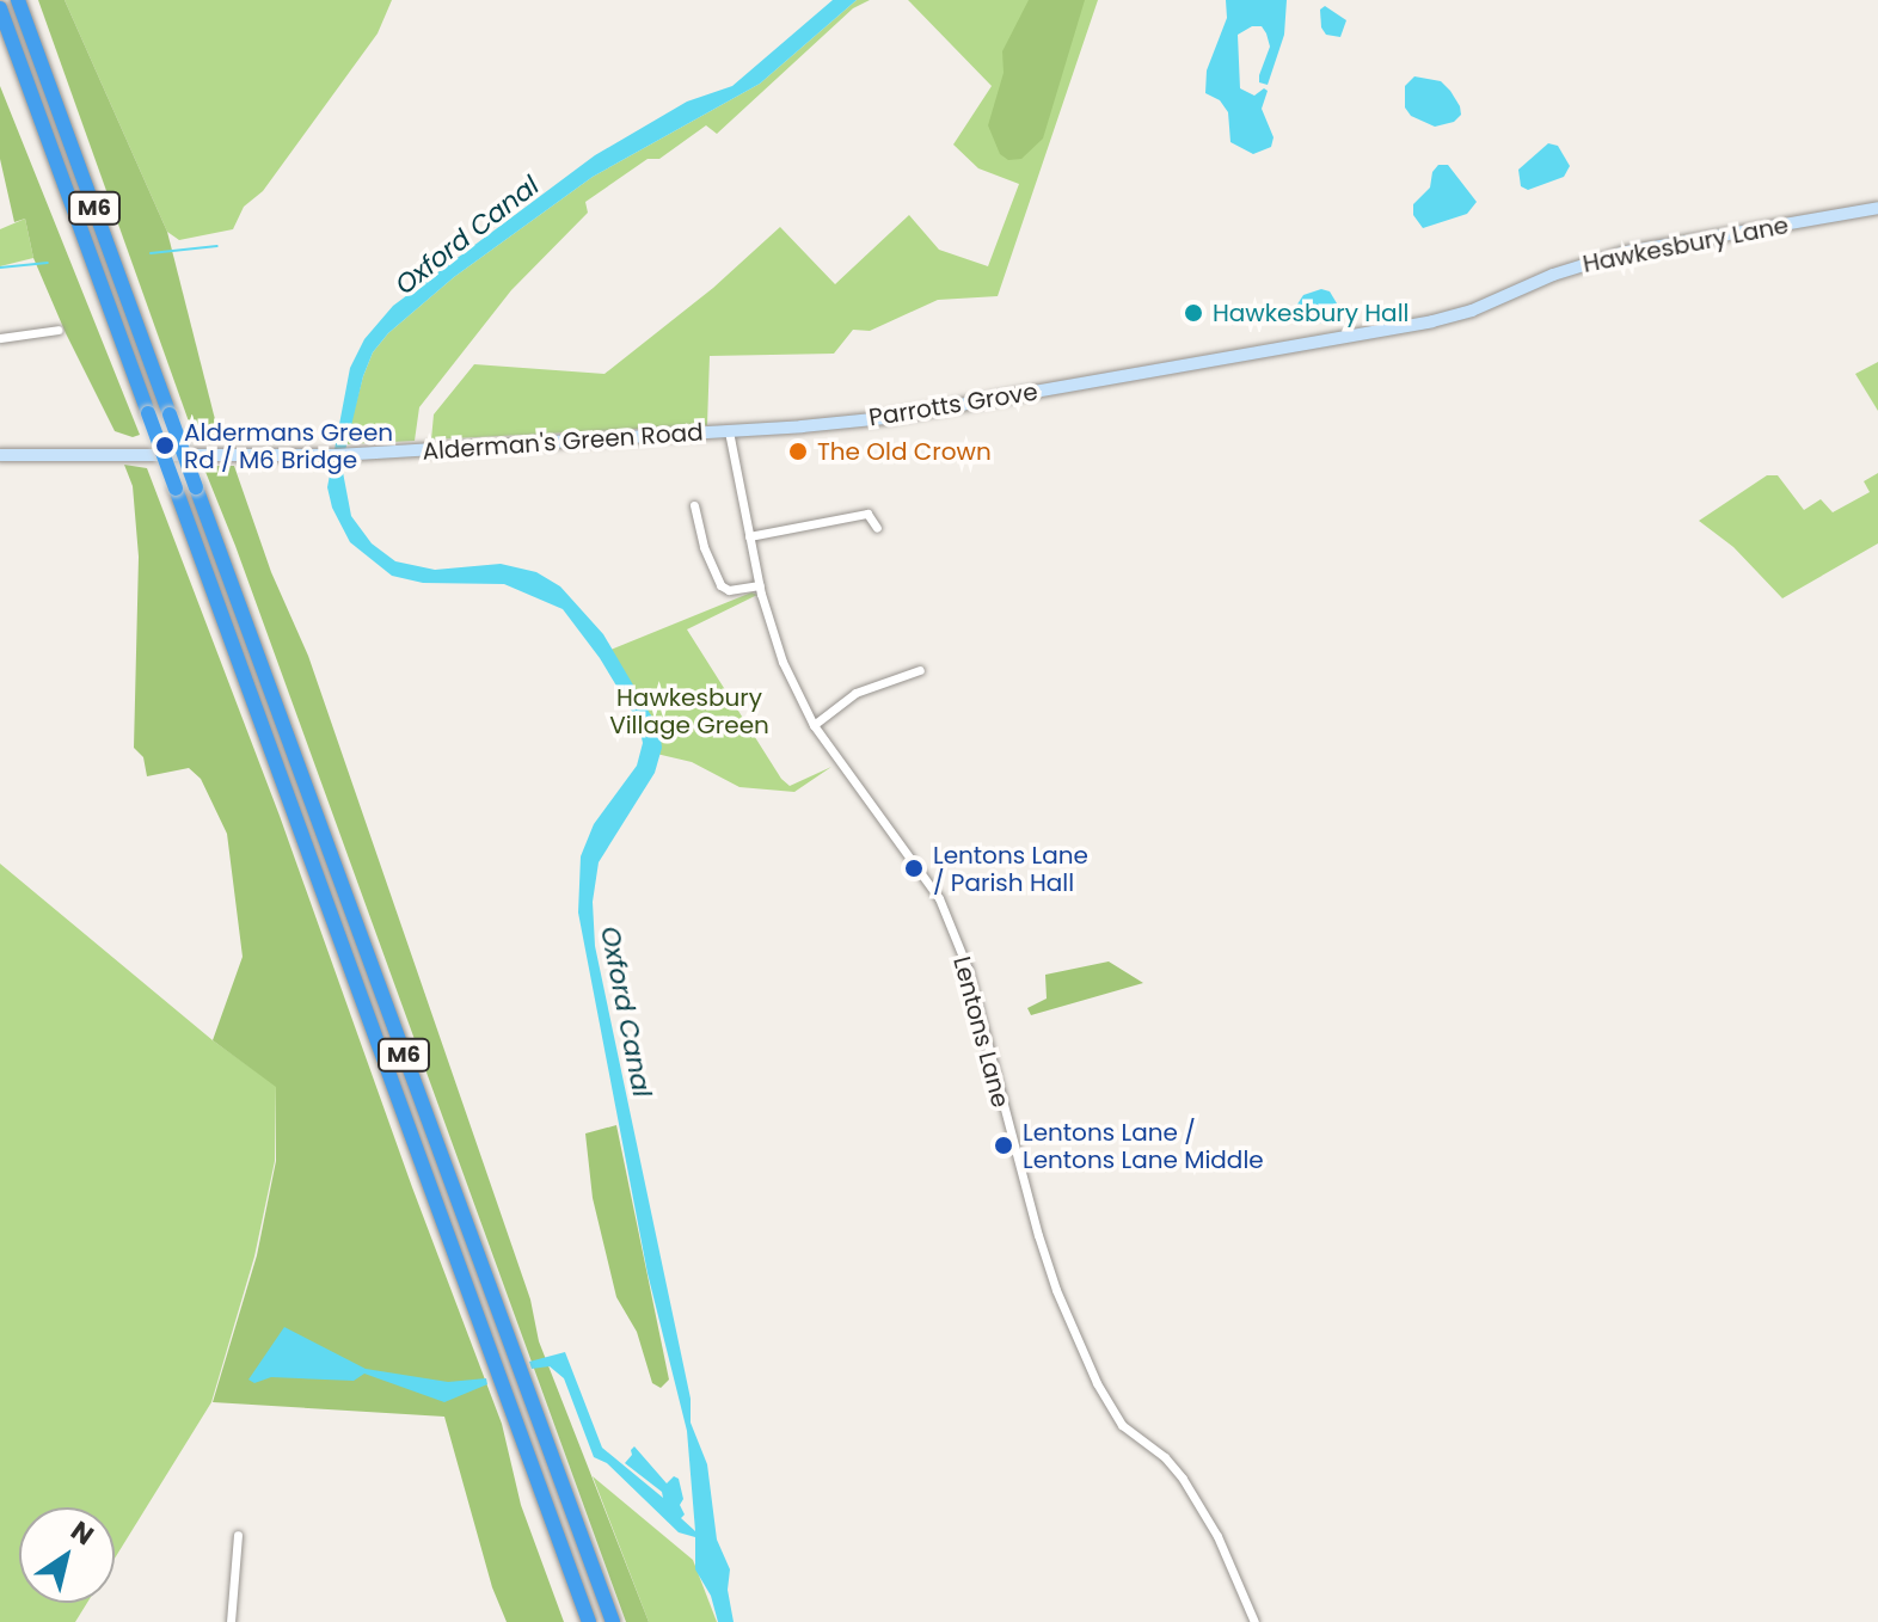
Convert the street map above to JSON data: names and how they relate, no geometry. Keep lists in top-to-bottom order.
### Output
{
  "streets": {
    "highway": ["M6"],
    "main road": ["Hawkesbury Lane", "Parrotts Grove", "Alderman's Green Road"],
    "street": ["Lentons Lane"]
  },
  "crossings": [
    ["Hawkesbury Lane", "Parrotts Grove"],
    ["Parrotts Grove", "Alderman's Green Road"],
    ["Parrotts Grove", "Lentons Lane"],
    ["Alderman's Green Road", "Lentons Lane"]
  ],
  "water": ["Oxford Canal"],
  "parks": ["Hawkesbury Village Green"],
  "places": [
    "Hawkesbury Hall",
    "Aldermans Green Rd / M6 Bridge",
    "The Old Crown",
    "Lentons Lane / Parish Hall",
    "Lentons Lane / Lentons Lane Middle"
  ],
  "north": "top right"
}
